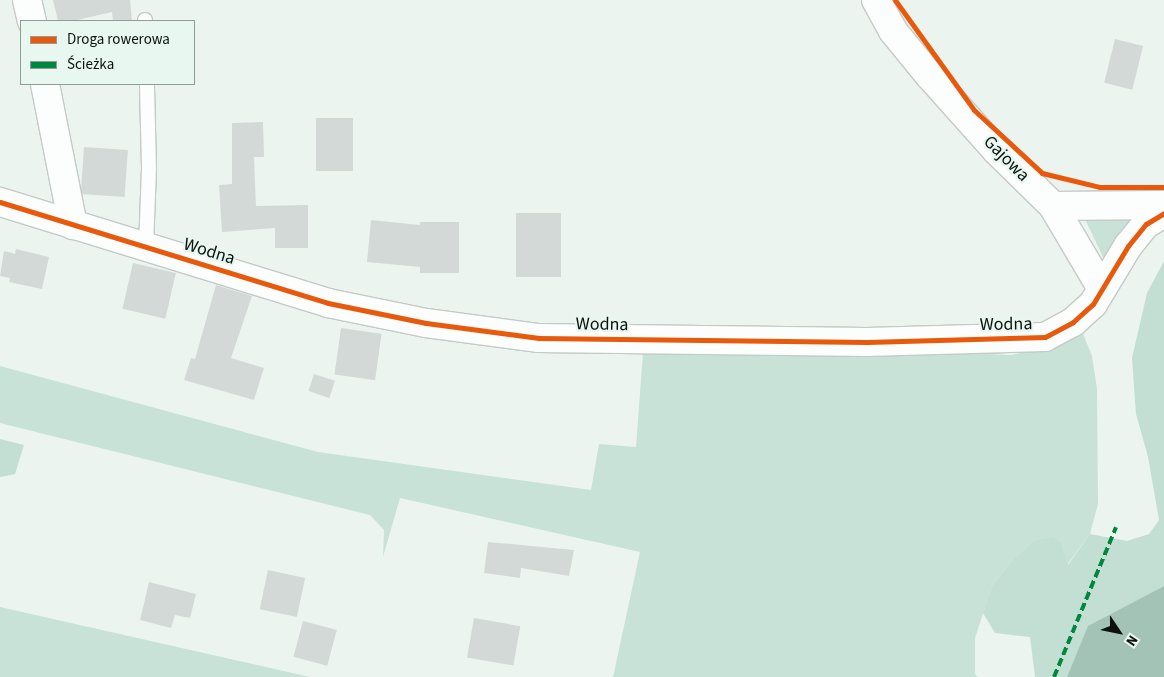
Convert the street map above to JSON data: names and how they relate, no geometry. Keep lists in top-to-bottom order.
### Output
{
  "streets": {
    "street": ["Gajowa", "Wodna"]
  },
  "legend": ["Droga rowerowa", "Ścieżka"],
  "north": "bottom right"
}
